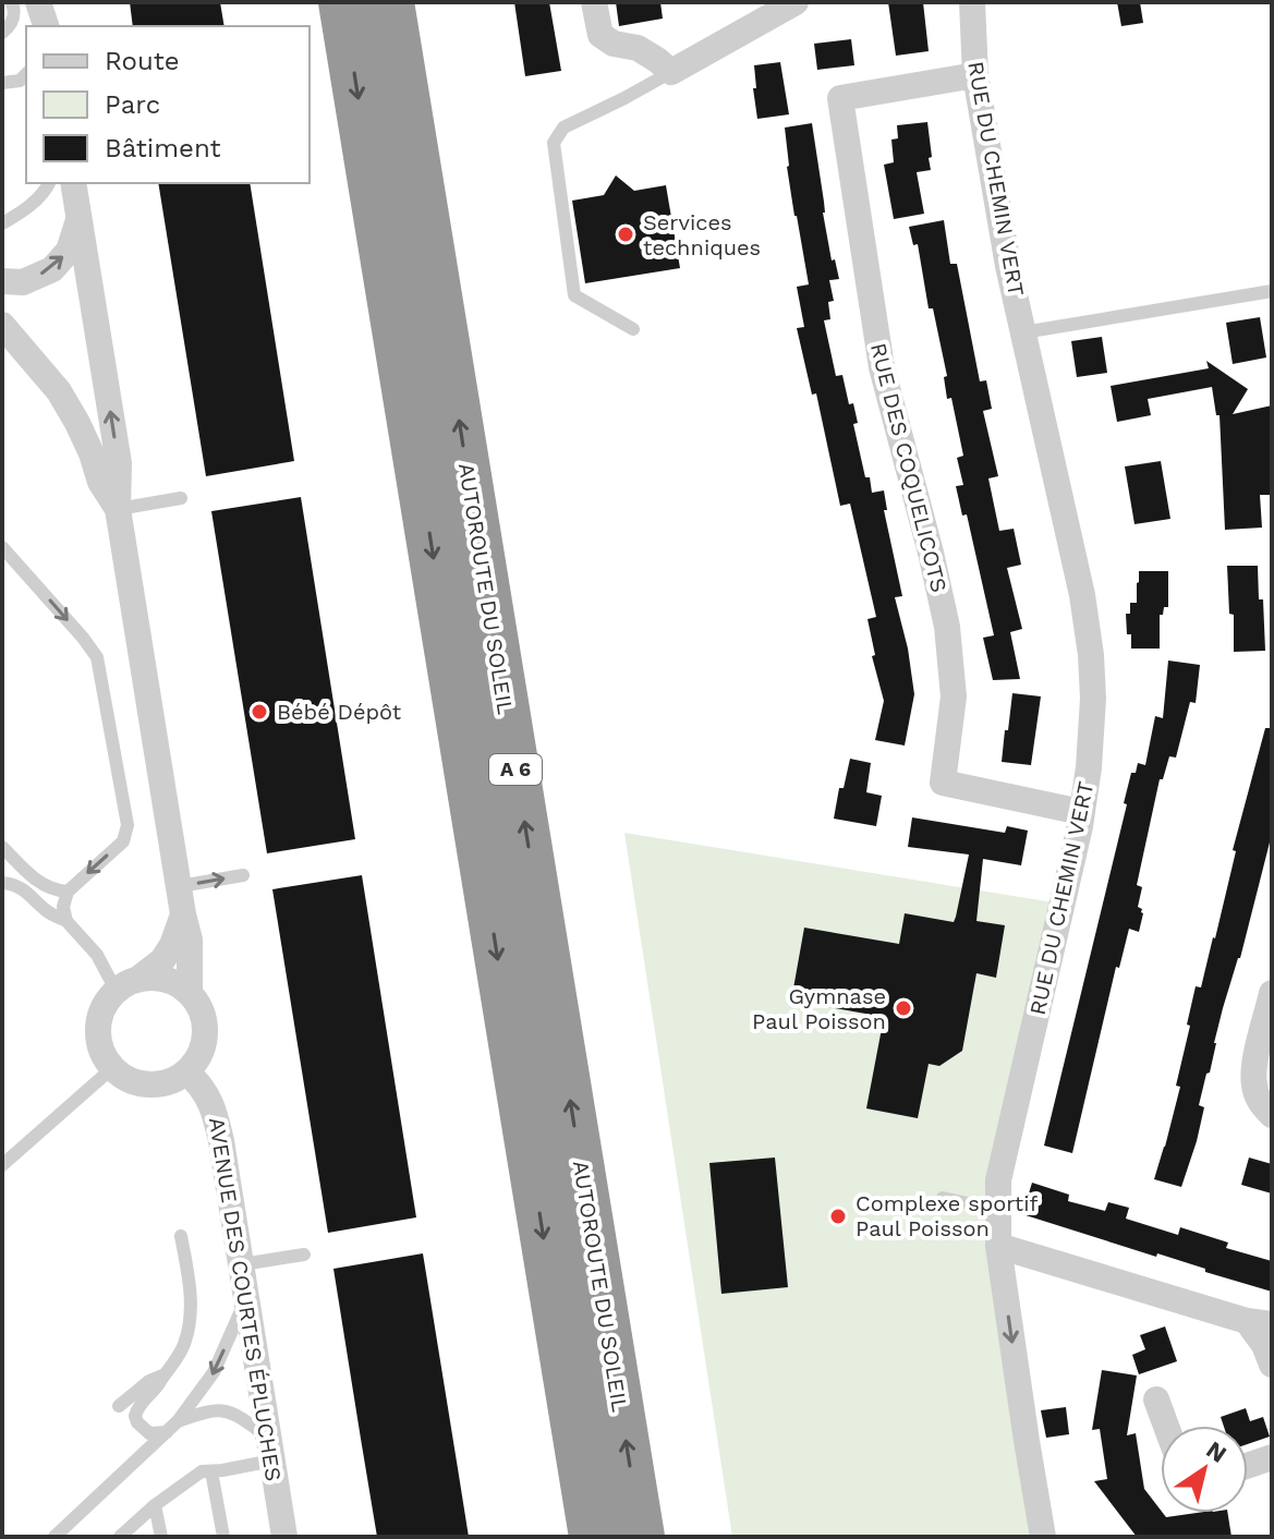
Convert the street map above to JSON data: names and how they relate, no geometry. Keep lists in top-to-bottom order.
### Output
{
  "streets": {
    "highway": ["AUTOROUTE DU SOLEIL", "A 6"],
    "street": ["RUE DU CHEMIN VERT", "RUE DES COQUELICOTS", "AVENUE DES COURTES ÉPLUCHES"]
  },
  "crossings": [
    ["RUE DU CHEMIN VERT", "RUE DES COQUELICOTS"]
  ],
  "places": [
    "Services techniques",
    "Bébé Dépôt",
    "Gymnase Paul Poisson",
    "Complexe sportif Paul Poisson"
  ],
  "legend": ["Route", "Parc", "Bâtiment"],
  "north": "top right"
}
